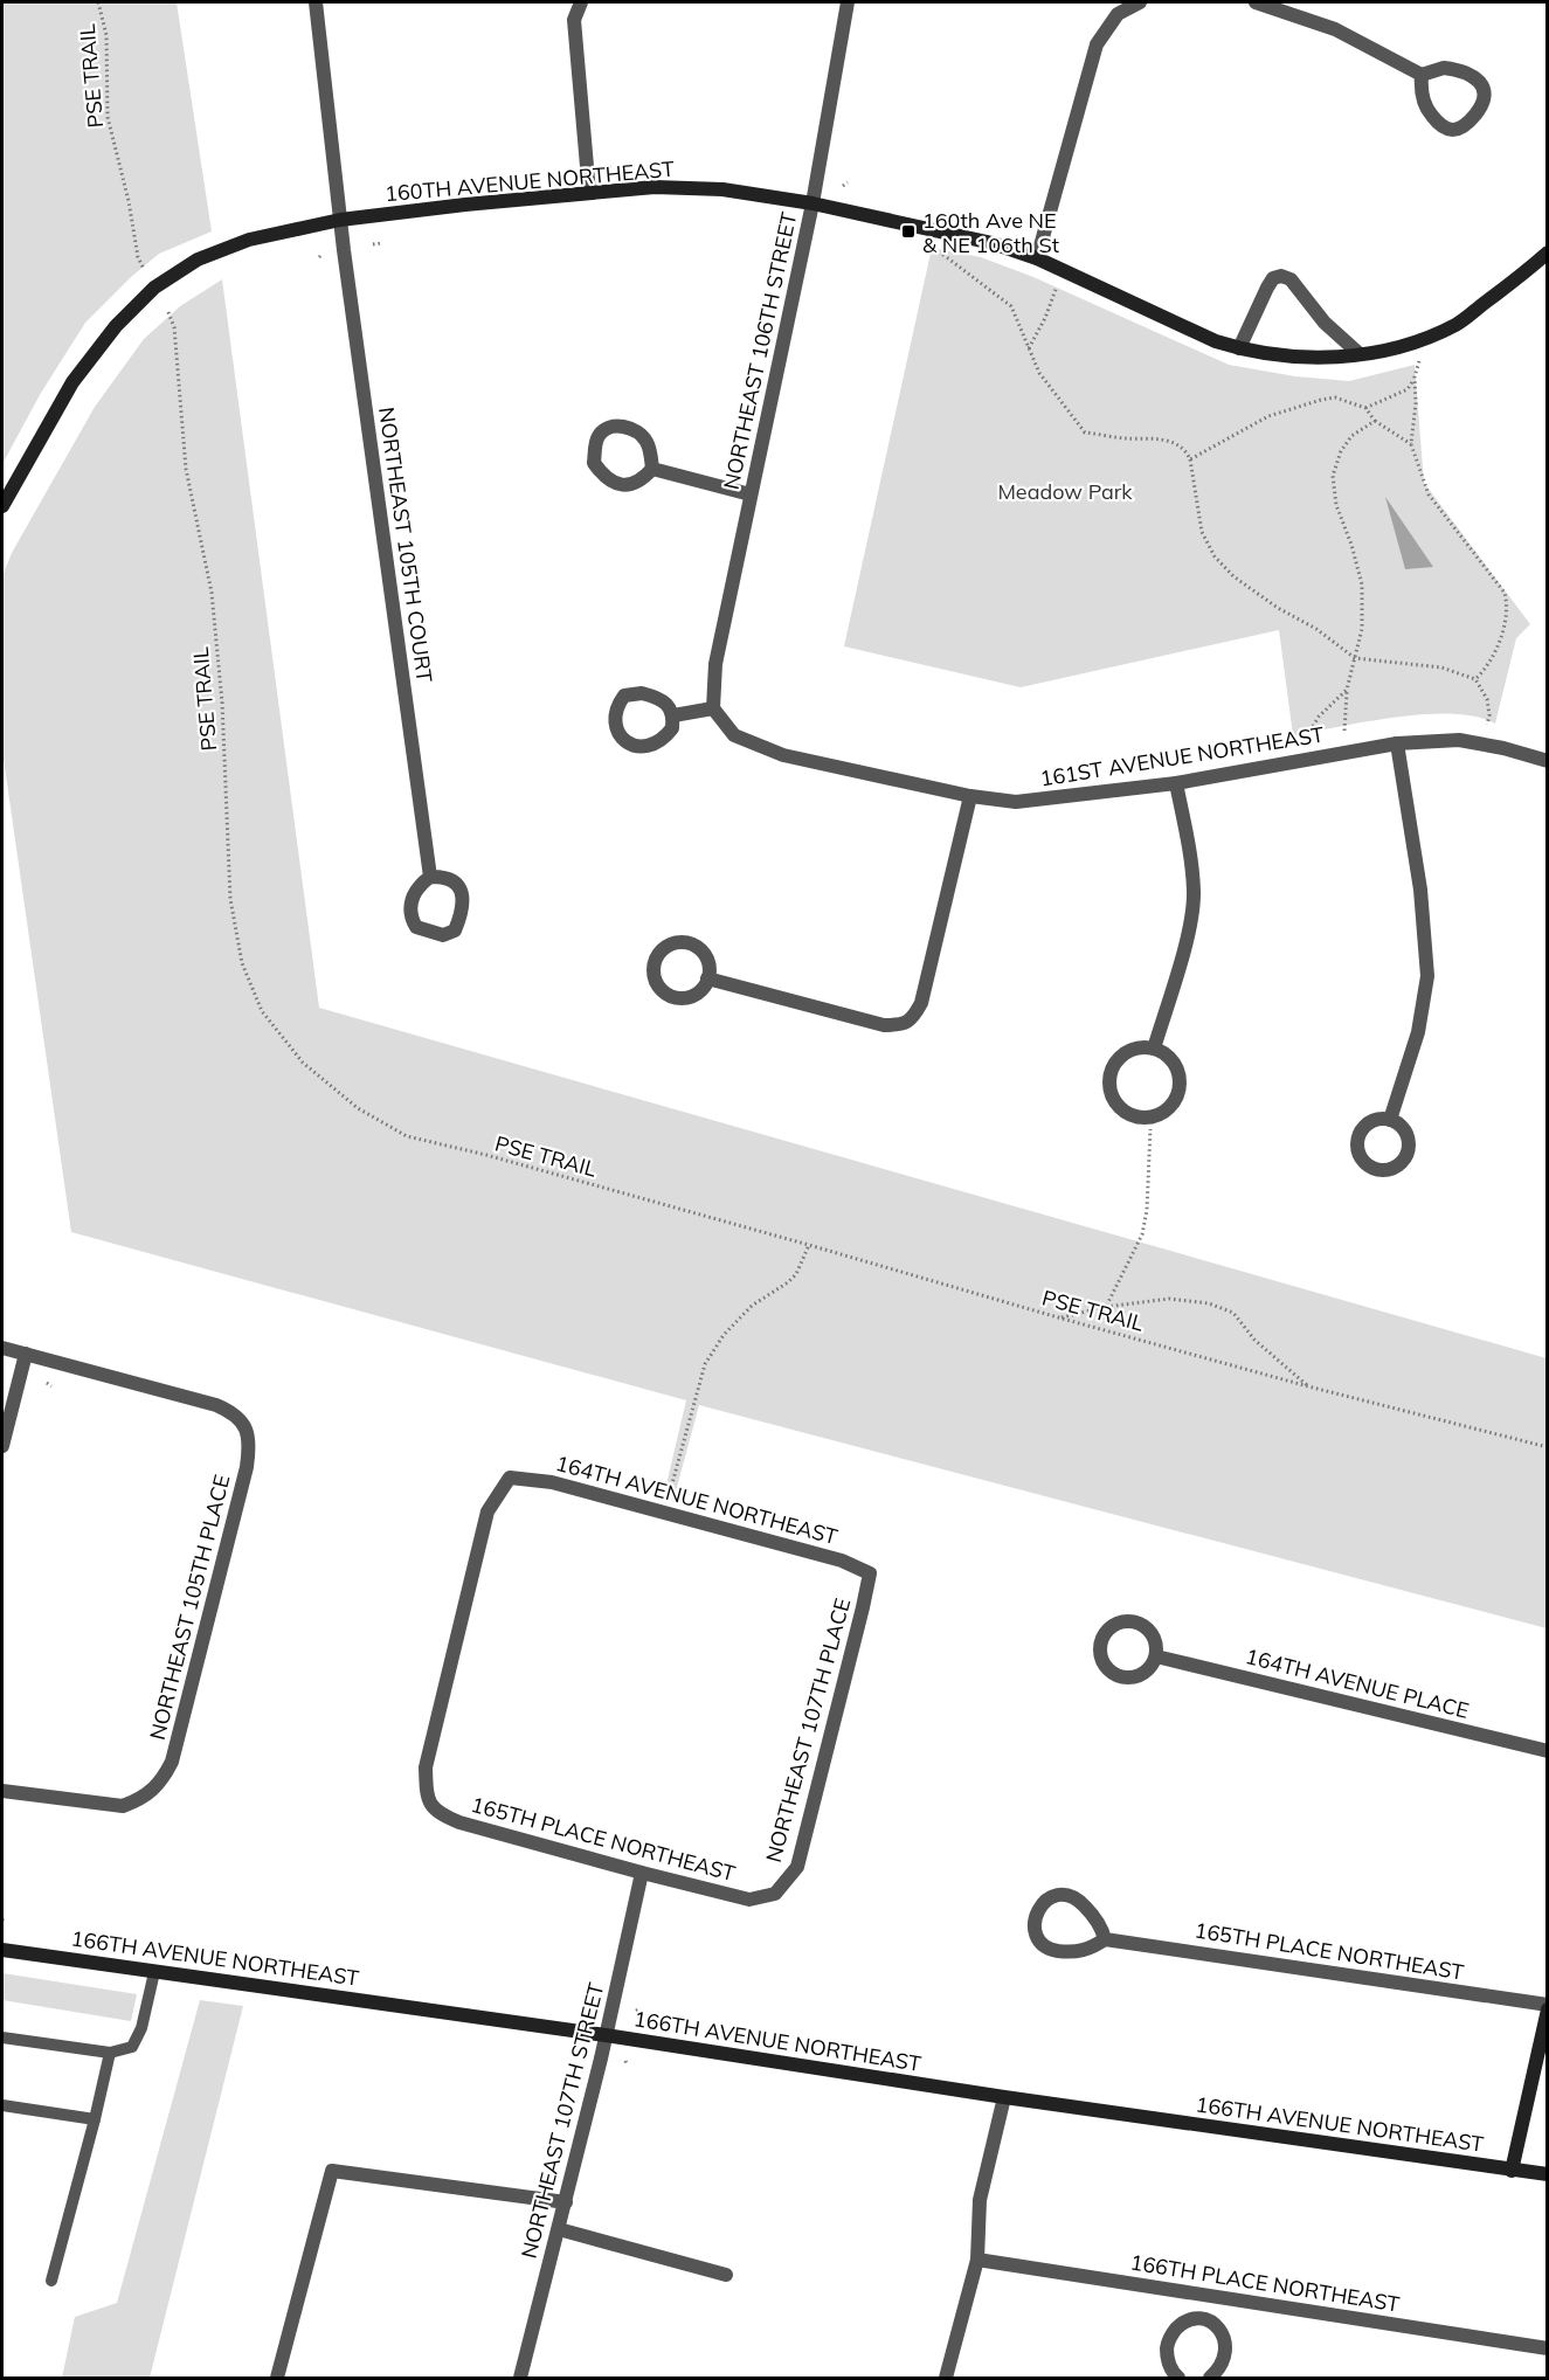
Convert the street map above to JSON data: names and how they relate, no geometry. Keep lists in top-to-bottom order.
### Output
{
  "streets": {
    "street": [
      "160TH AVENUE NORTHEAST",
      "NORTHEAST 106TH STREET",
      "NORTHEAST 105TH COURT",
      "161ST AVENUE NORTHEAST",
      "164TH AVENUE NORTHEAST",
      "NORTHEAST 105TH PLACE",
      "164TH AVENUE PLACE",
      "NORTHEAST 107TH PLACE",
      "165TH PLACE NORTHEAST",
      "166TH AVENUE NORTHEAST",
      "NORTHEAST 107TH STREET",
      "166TH PLACE NORTHEAST"
    ],
    "path": ["PSE TRAIL"]
  },
  "crossings": [
    ["160TH AVENUE NORTHEAST", "NORTHEAST 106TH STREET"],
    ["160TH AVENUE NORTHEAST", "NORTHEAST 105TH COURT"],
    ["NORTHEAST 106TH STREET", "161ST AVENUE NORTHEAST"],
    ["164TH AVENUE NORTHEAST", "NORTHEAST 107TH PLACE"],
    ["164TH AVENUE NORTHEAST", "165TH PLACE NORTHEAST"],
    ["NORTHEAST 107TH PLACE", "165TH PLACE NORTHEAST"],
    ["165TH PLACE NORTHEAST", "NORTHEAST 107TH STREET"],
    ["166TH AVENUE NORTHEAST", "NORTHEAST 107TH STREET"]
  ],
  "parks": ["Meadow Park"],
  "places": {
    "transit": ["160th Ave NE & NE 106th St"]
  }
}
